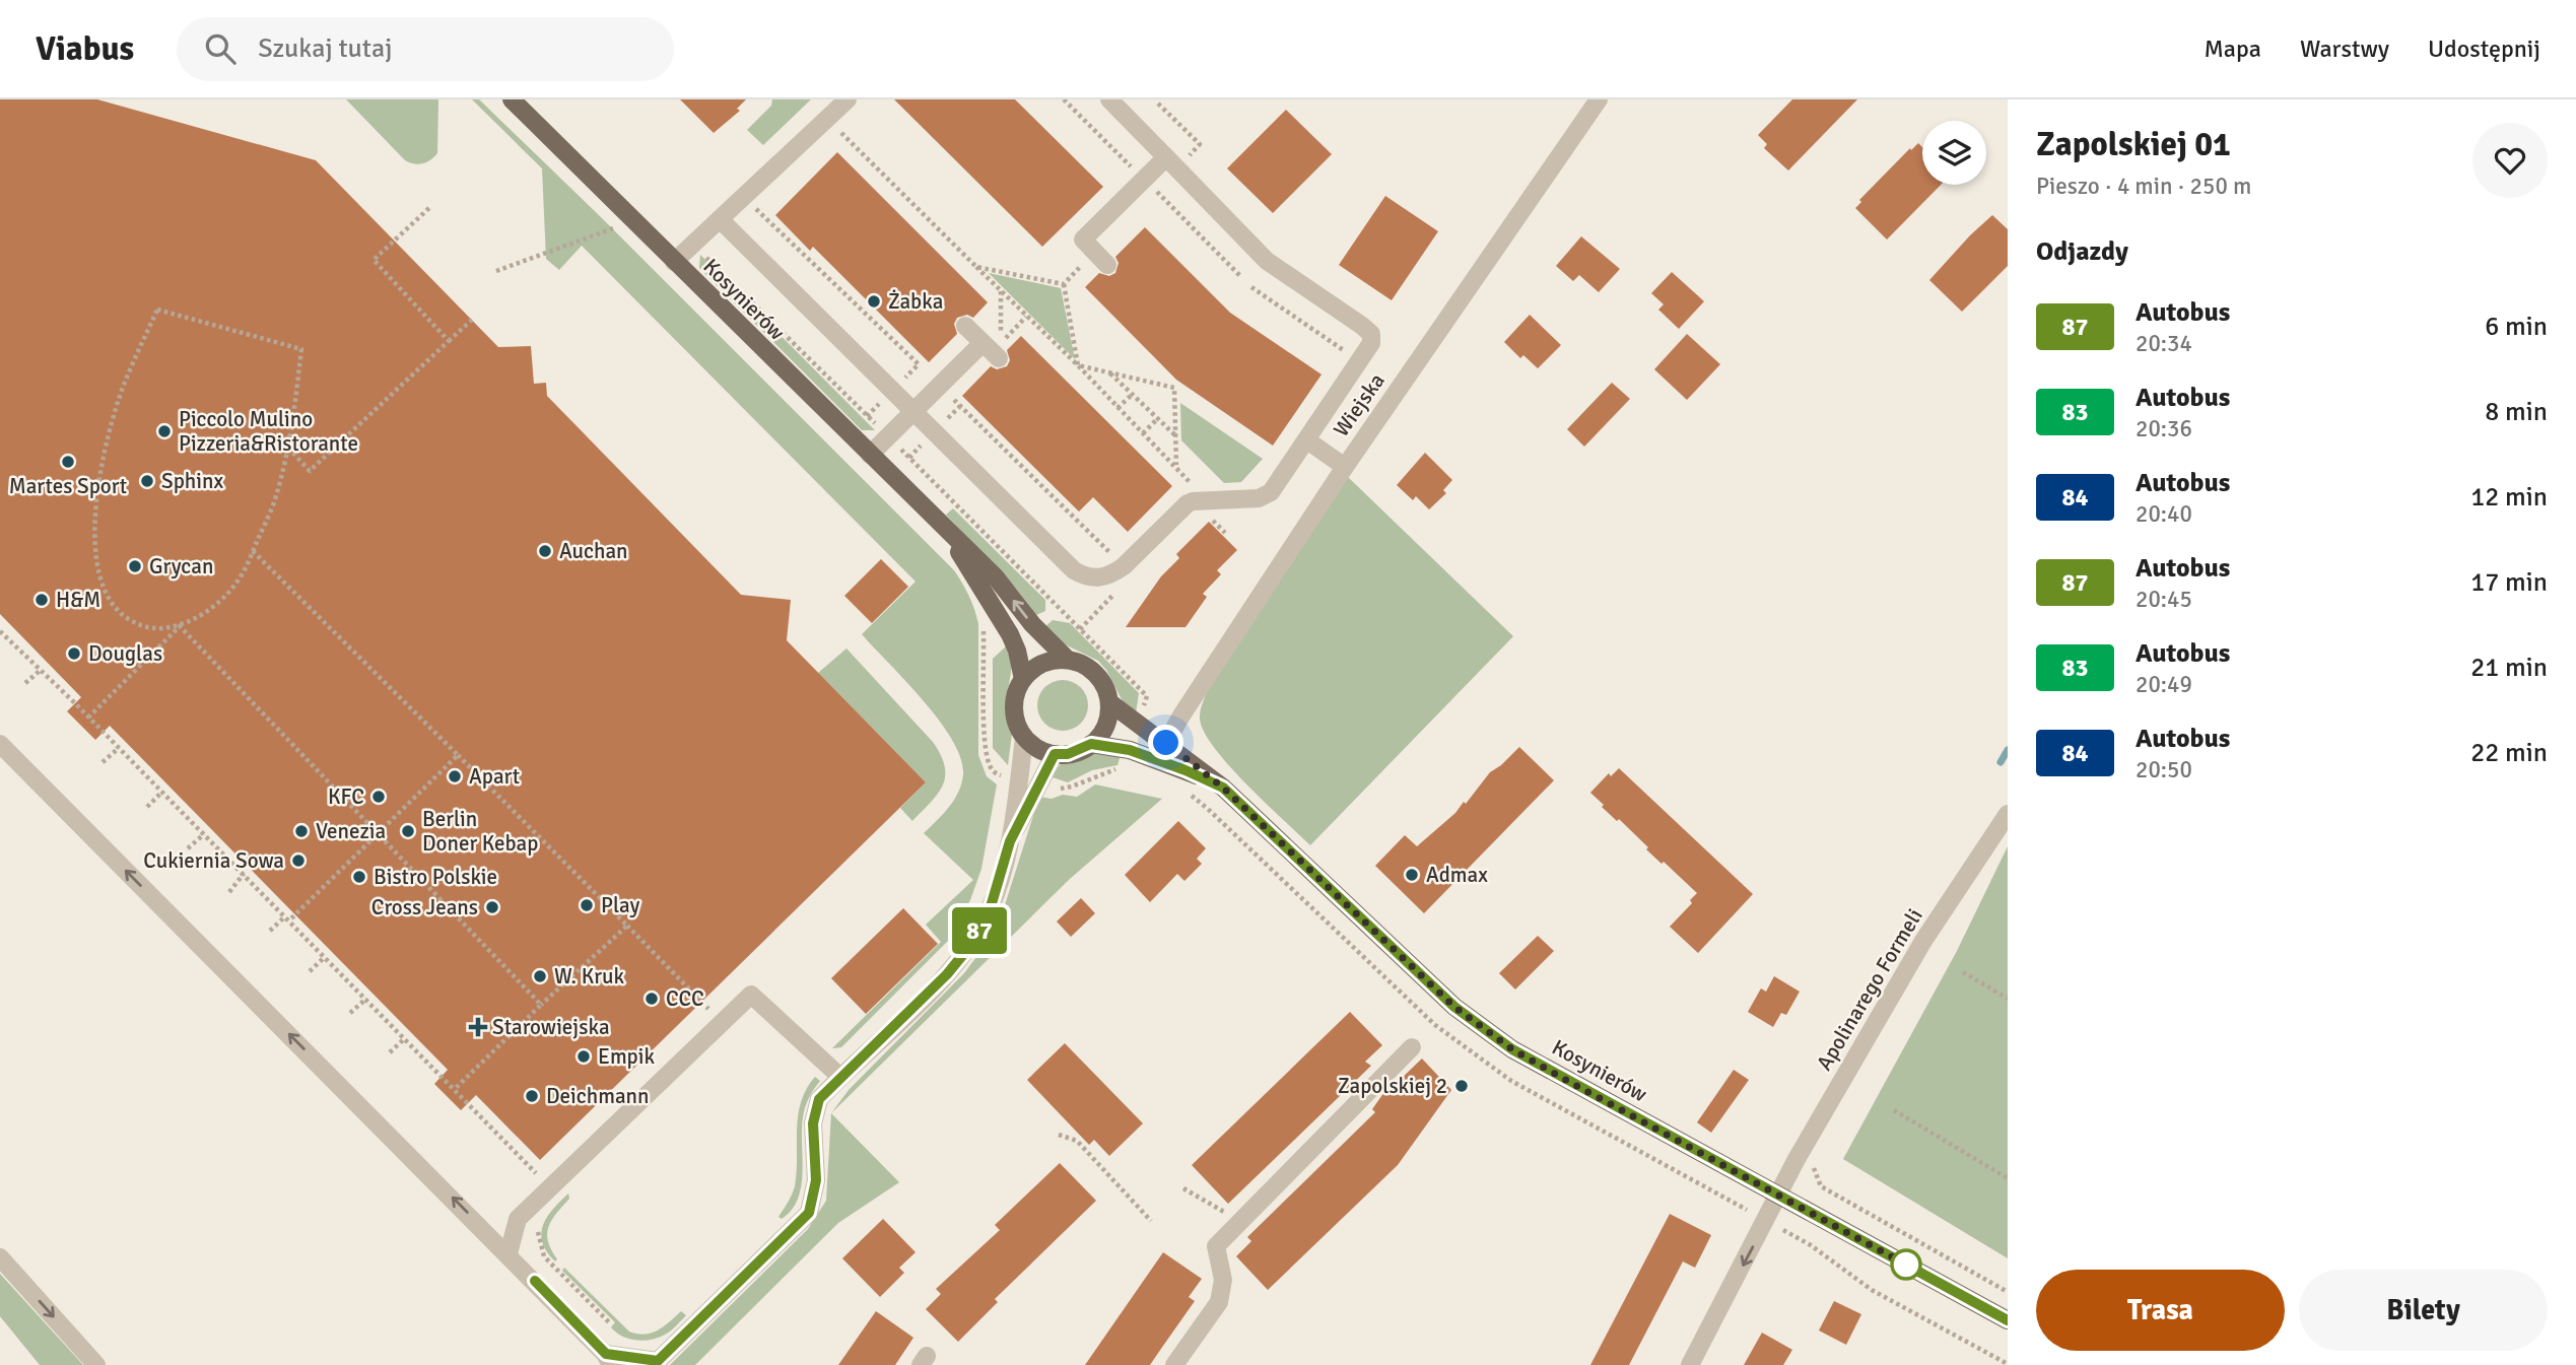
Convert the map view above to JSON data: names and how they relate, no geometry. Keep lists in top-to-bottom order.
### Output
{
  "streets": {
    "main road": ["Kosynierów"],
    "street": ["Wiejska", "Apolinarego Formeli"]
  },
  "crossings": [
    ["Kosynierów", "Wiejska"],
    ["Kosynierów", "Apolinarego Formeli"]
  ],
  "places": {
    "other": [
      "Żabka",
      "Piccolo Mulino Pizzeria&Ristorante",
      "Martes Sport",
      "Sphinx",
      "Auchan",
      "Grycan",
      "H&M",
      "Douglas",
      "Apart",
      "KFC",
      "Venezia",
      "Berlin Doner Kebap",
      "Cukiernia Sowa",
      "Admax",
      "Bistro Polskie",
      "Play",
      "Cross Jeans",
      "W. Kruk",
      "CCC",
      "Empik",
      "Zapolskiej 2",
      "Deichmann"
    ],
    "health": ["Starowiejska"]
  },
  "lines": ["bus line 87"],
  "page": {
    "header": "Viabus",
    "search": "Szukaj tutaj",
    "nav": ["Mapa", "Warstwy", "Udostępnij"],
    "on_map": "87",
    "heading": [
      ["Zapolskiej 01", "Pieszo · 4 min · 250 m"],
      "Odjazdy"
    ],
    "list": [
      {
        "mark": "87",
        "name": "Autobus",
        "note": "20:34",
        "value": "6 min"
      },
      {
        "mark": "83",
        "name": "Autobus",
        "note": "20:36",
        "value": "8 min"
      },
      {
        "mark": "84",
        "name": "Autobus",
        "note": "20:40",
        "value": "12 min"
      },
      {
        "mark": "87",
        "name": "Autobus",
        "note": "20:45",
        "value": "17 min"
      },
      {
        "mark": "83",
        "name": "Autobus",
        "note": "20:49",
        "value": "21 min"
      },
      {
        "mark": "84",
        "name": "Autobus",
        "note": "20:50",
        "value": "22 min"
      }
    ],
    "buttons": ["Trasa", "Bilety"]
  }
}
